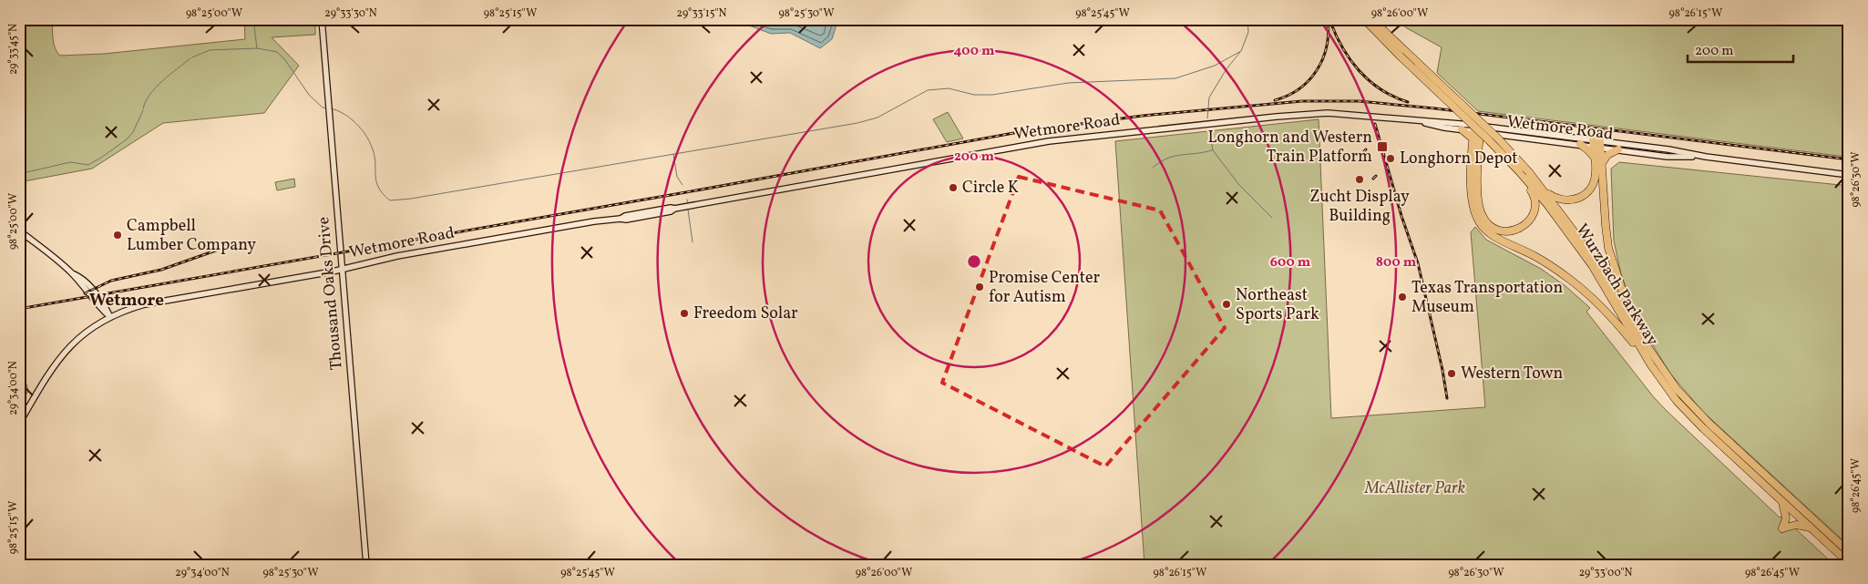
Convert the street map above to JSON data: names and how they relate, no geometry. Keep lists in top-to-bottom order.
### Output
{
  "streets": {
    "highway": ["Wurzbach Parkway"],
    "main road": ["Wetmore Road", "Thousand Oaks Drive"]
  },
  "crossings": [
    ["Wetmore Road", "Thousand Oaks Drive"]
  ],
  "districts": ["Wetmore"],
  "parks": ["McAllister Park"],
  "places": {
    "transit": ["Longhorn and Western Train Platform"],
    "other": [
      "Longhorn Depot",
      "Zucht Display Building",
      "Circle K",
      "Campbell Lumber Company",
      "Promise Center for Autism",
      "Texas Transportation Museum",
      "Northeast Sports Park",
      "Freedom Solar",
      "Western Town"
    ]
  },
  "scale_bar": "200 m",
  "coordinates": [
    "98°25'00\"W",
    "29°33'30\"N",
    "98°25'15\"W",
    "29°33'15\"N",
    "98°25'30\"W",
    "98°25'45\"W",
    "98°26'00\"W",
    "98°26'15\"W",
    "29°33'45\"N",
    "98°26'30\"W",
    "29°34'00\"N",
    "98°26'45\"W",
    "29°33'00\"N"
  ],
  "rings": [
    "400 m",
    "200 m",
    "600 m",
    "800 m"
  ]
}
